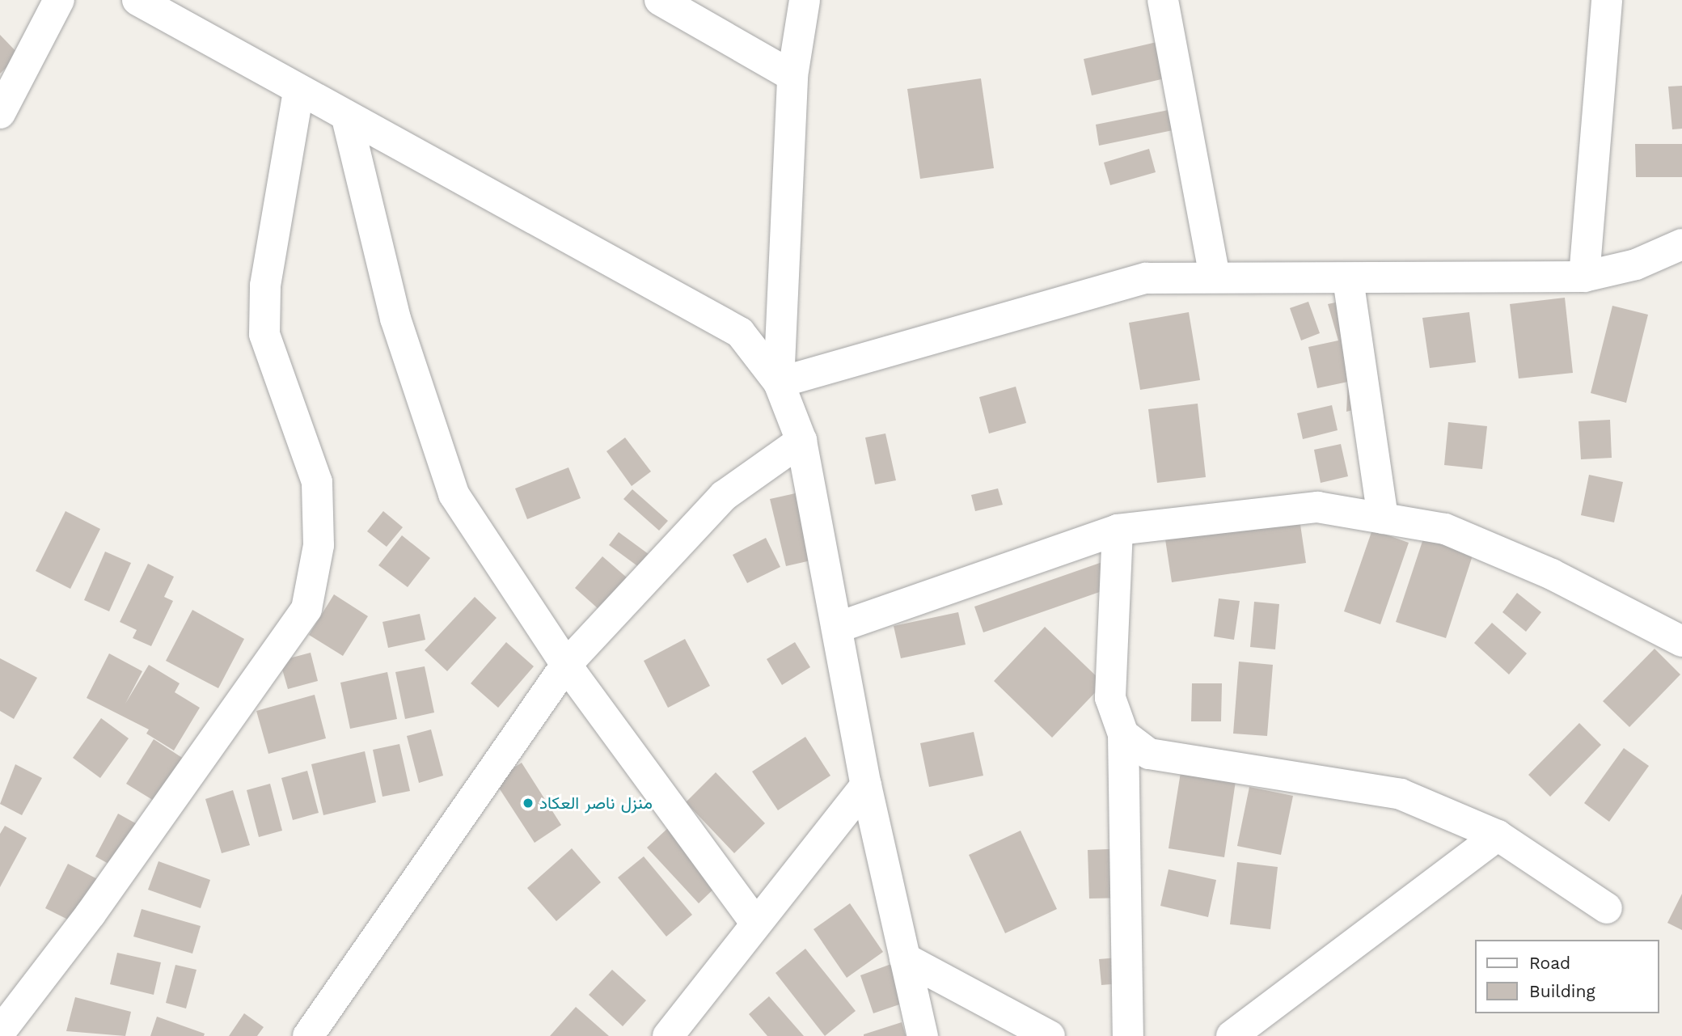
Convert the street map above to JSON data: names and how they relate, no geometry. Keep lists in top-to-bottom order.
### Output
{
  "places": ["منزل ناصر العكاد"],
  "legend": ["Road", "Building"]
}
